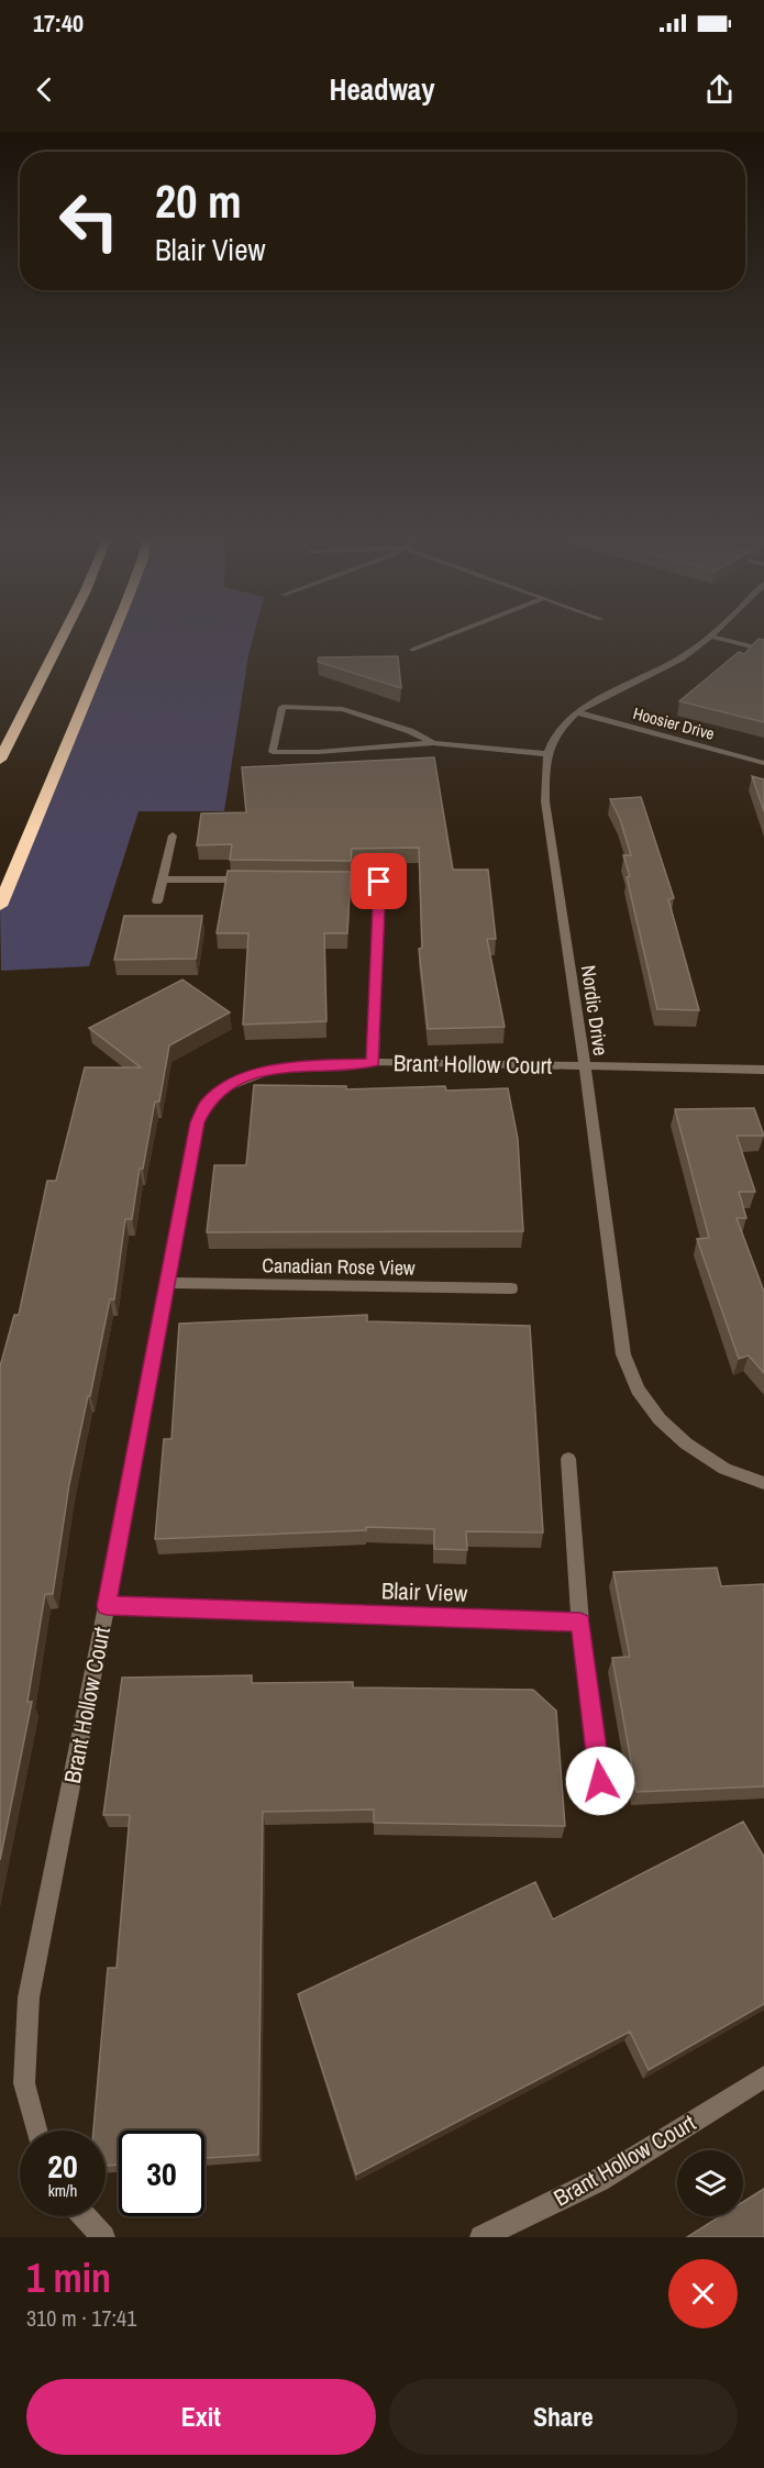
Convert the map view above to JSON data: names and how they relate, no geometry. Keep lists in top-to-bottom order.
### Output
{
  "streets": {
    "street": [
      "Hoosier Drive",
      "Nordic Drive",
      "Brant Hollow Court",
      "Canadian Rose View",
      "Blair View"
    ]
  },
  "crossings": [
    ["Hoosier Drive", "Nordic Drive"],
    ["Nordic Drive", "Brant Hollow Court"],
    ["Brant Hollow Court", "Canadian Rose View"],
    ["Brant Hollow Court", "Blair View"]
  ],
  "page": {
    "status": "17:40",
    "header": "Headway",
    "turn": ["20 m", "Blair View"],
    "speed": "20 km/h",
    "limit": "30",
    "heading": ["1 min", "310 m · 17:41"],
    "buttons": ["Exit", "Share"]
  }
}
